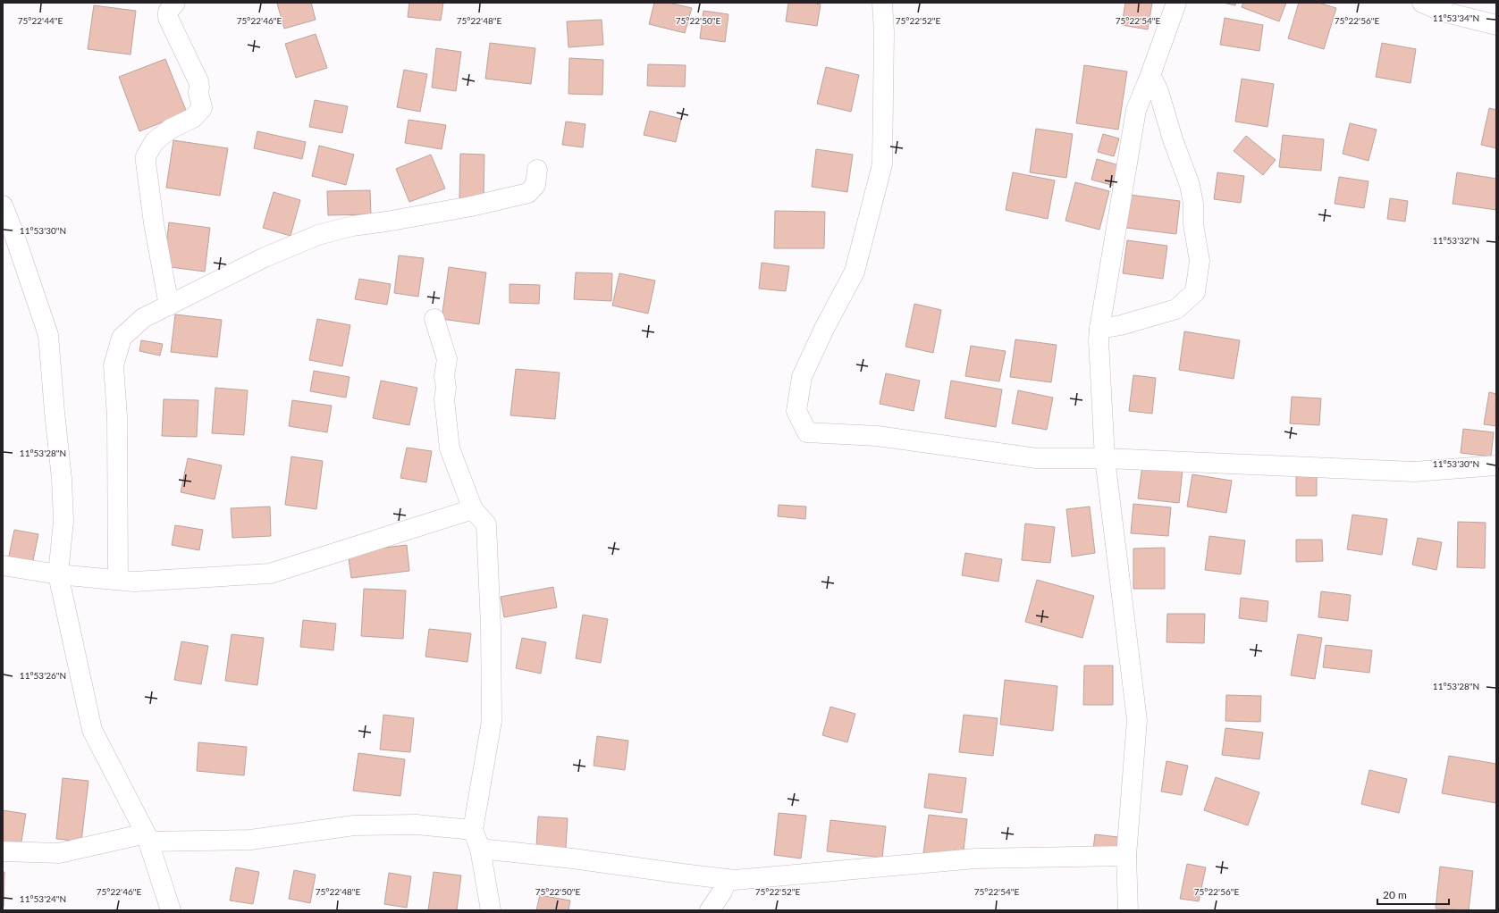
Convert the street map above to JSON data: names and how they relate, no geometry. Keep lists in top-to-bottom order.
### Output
{
  "scale_bar": "20 m",
  "coordinates": [
    "11°53'34\"N",
    "75°22'44\"E",
    "75°22'46\"E",
    "75°22'48\"E",
    "75°22'50\"E",
    "75°22'52\"E",
    "75°22'54\"E",
    "75°22'56\"E",
    "11°53'30\"N",
    "11°53'32\"N",
    "11°53'28\"N",
    "11°53'26\"N",
    "11°53'24\"N"
  ]
}
